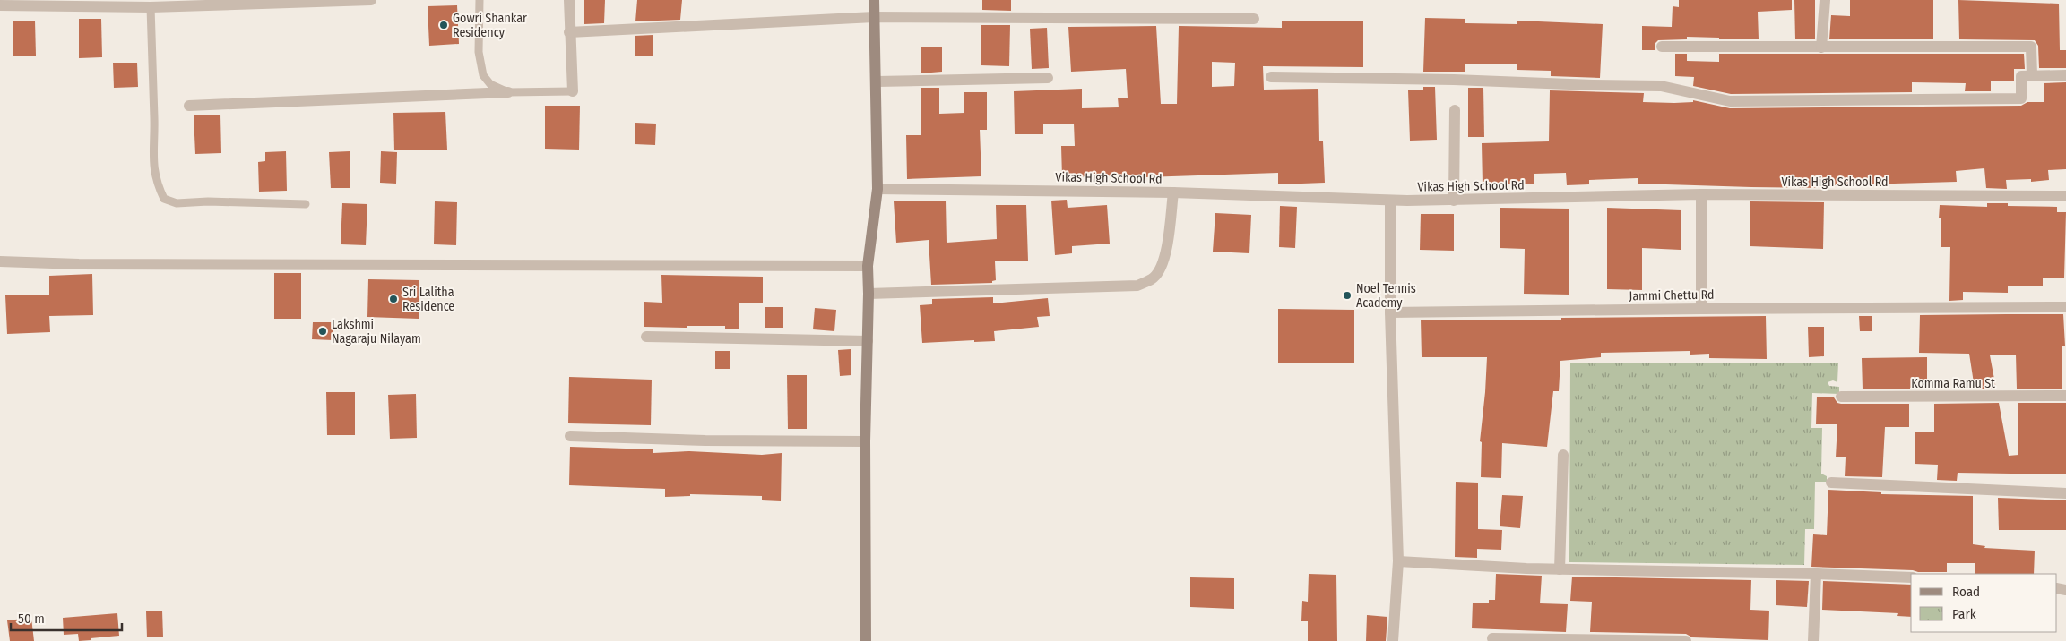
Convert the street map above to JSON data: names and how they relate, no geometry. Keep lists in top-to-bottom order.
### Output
{
  "streets": {
    "street": ["Vikas High School Rd", "Jammi Chettu Rd", "Komma Ramu St"]
  },
  "places": [
    "Gowri Shankar Residency",
    "Noel Tennis Academy",
    "Sri Lalitha Residence",
    "Lakshmi Nagaraju Nilayam"
  ],
  "legend": ["Road", "Park"],
  "scale_bar": "50 m"
}
